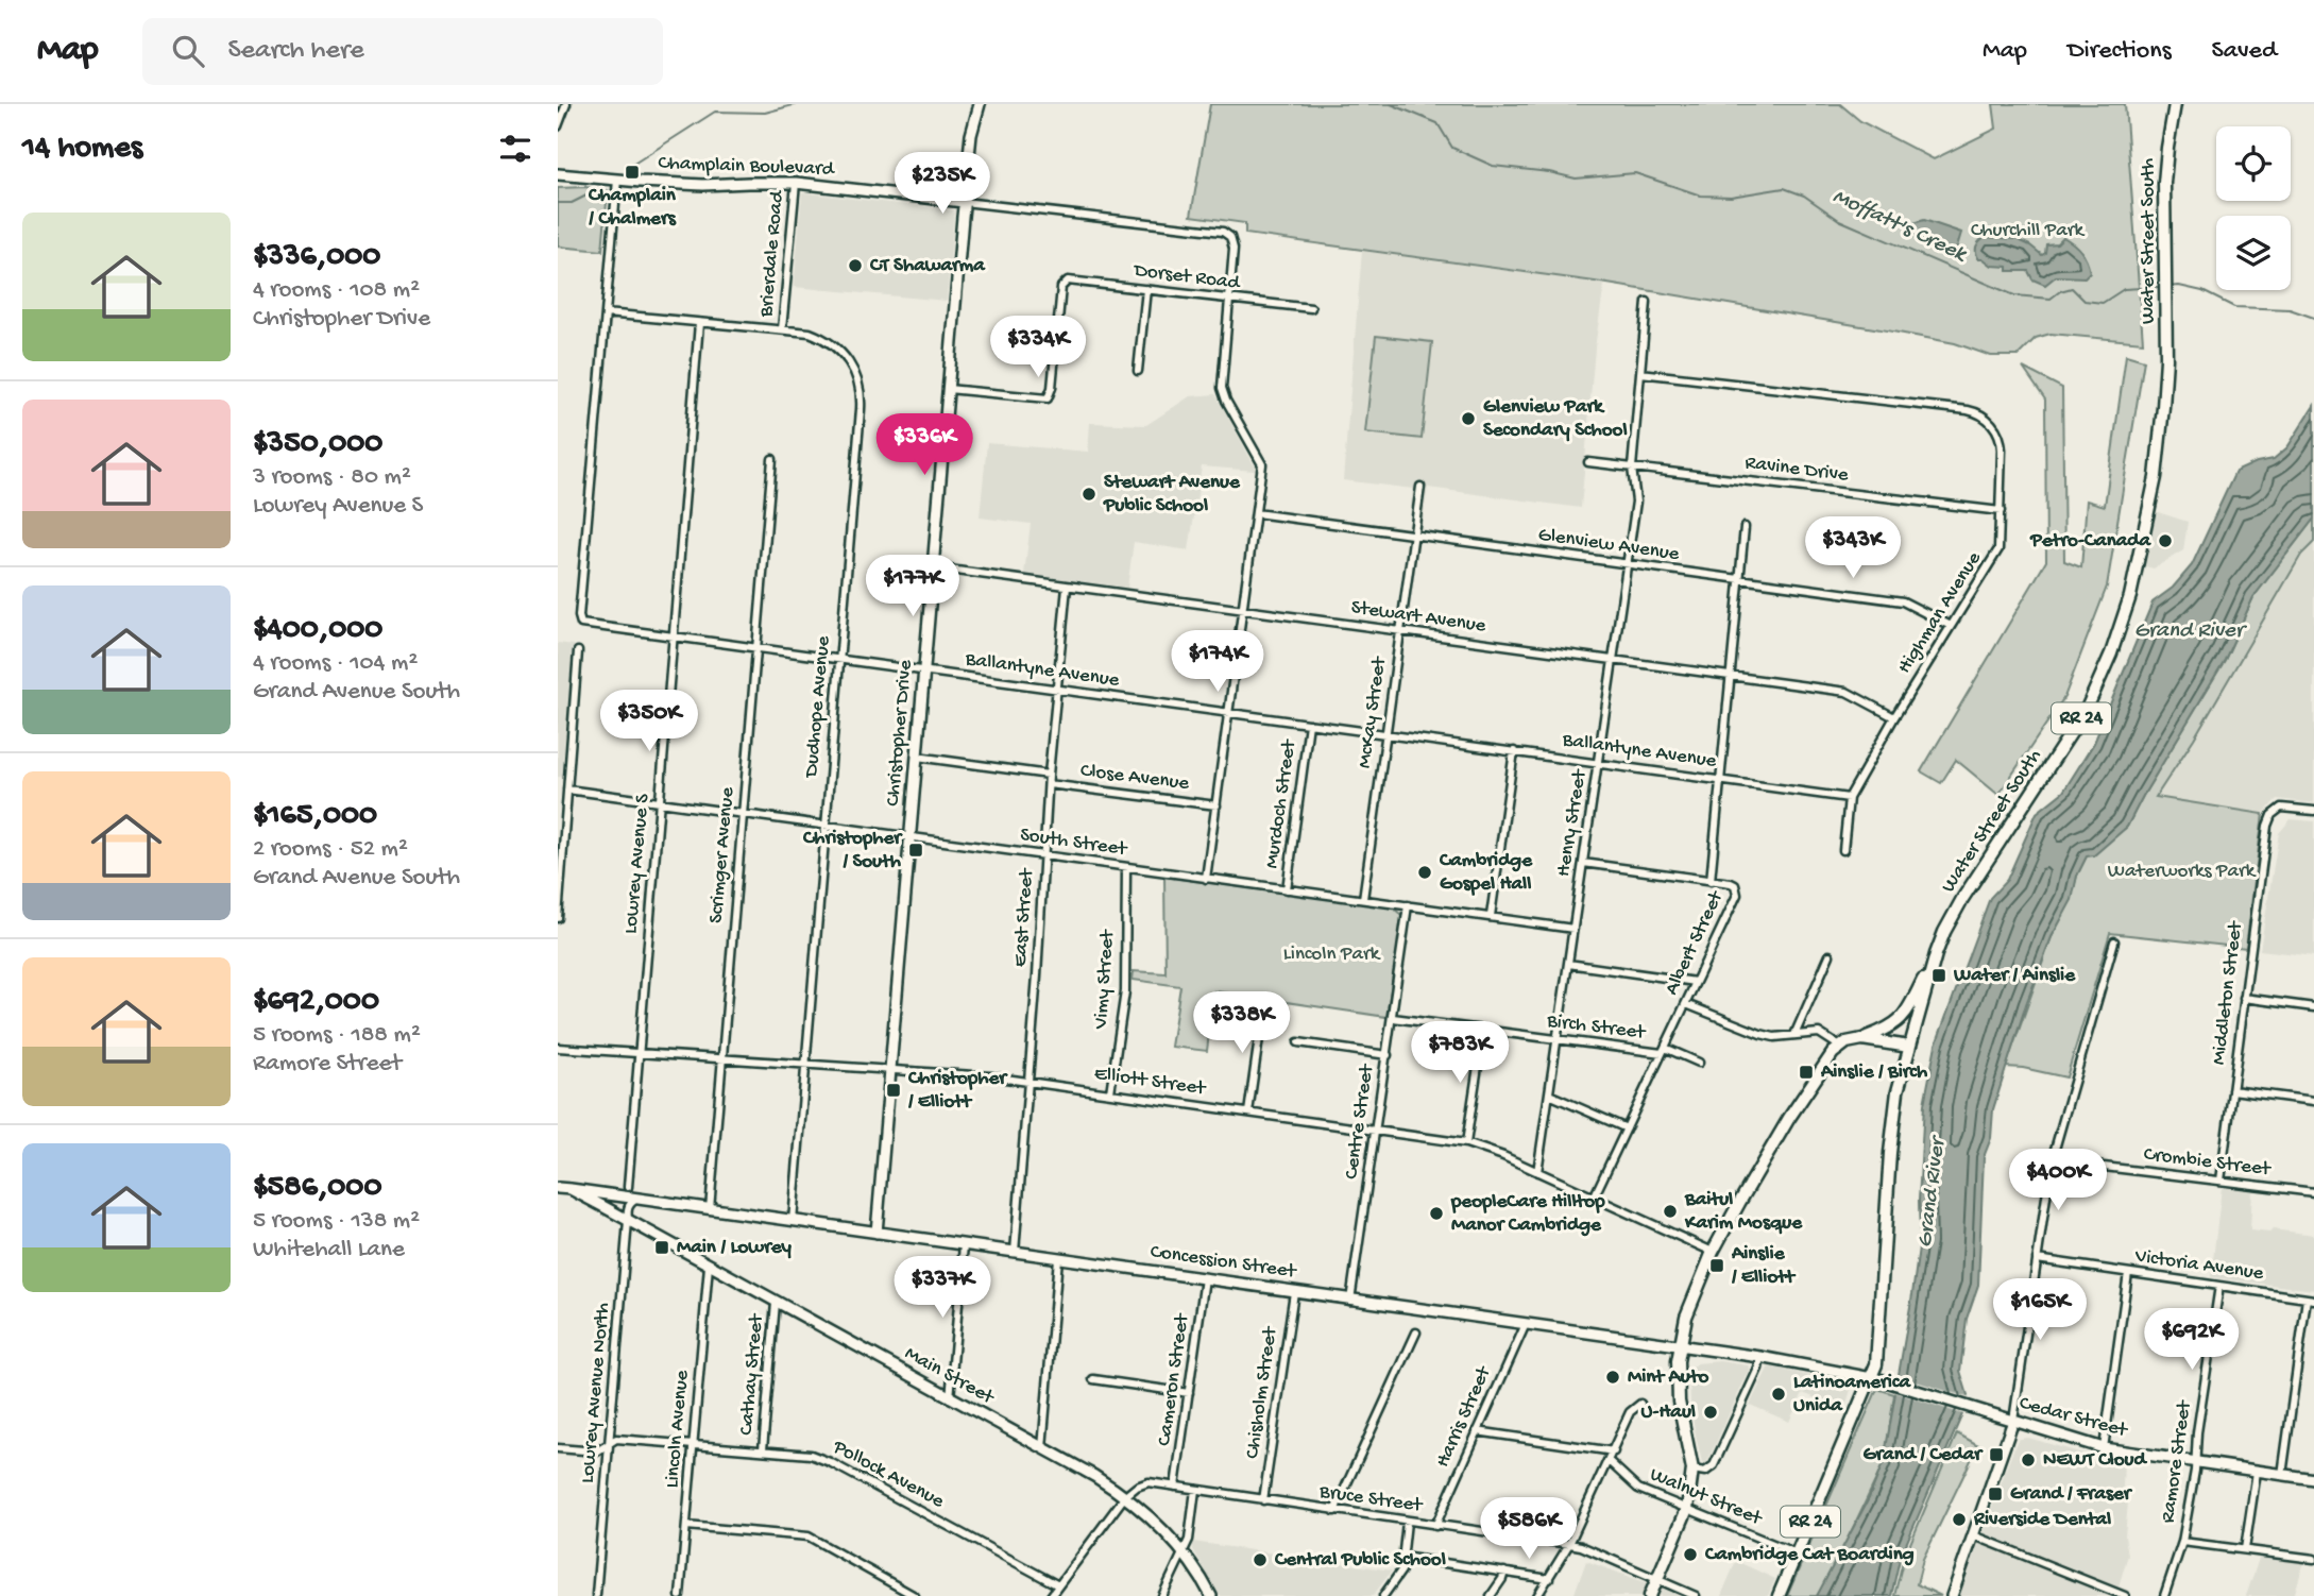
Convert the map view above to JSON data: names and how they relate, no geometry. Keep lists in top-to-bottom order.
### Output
{
  "streets": {
    "main road": [
      "Champlain Boulevard",
      "Water Street South",
      "RR 24",
      "Christopher Drive",
      "Concession Street",
      "Main Street",
      "Cedar Street"
    ],
    "street": [
      "Brierdale Road",
      "Dorset Road",
      "Ravine Drive",
      "Glenview Avenue",
      "Highman Avenue",
      "Stewart Avenue",
      "Ballantyne Avenue",
      "Dudhope Avenue",
      "McKay Street",
      "Close Avenue",
      "Murdoch Street",
      "Henry Street",
      "South Street",
      "Scrimger Avenue",
      "Lowrey Avenue S",
      "East Street",
      "Albert Street",
      "Vimy Street",
      "Middleton Street",
      "Birch Street",
      "Elliott Street",
      "Centre Street",
      "Crombie Street",
      "Victoria Avenue",
      "Cathay Street",
      "Cameron Street",
      "Lowrey Avenue North",
      "Chisholm Street",
      "Harris Street",
      "Lincoln Avenue",
      "Ramore Street",
      "Pollock Avenue",
      "Walnut Street",
      "Bruce Street"
    ]
  },
  "crossings": [
    ["Champlain Boulevard", "Brierdale Road"],
    ["Champlain Boulevard", "Dorset Road"],
    ["Champlain Boulevard", "Christopher Drive"],
    ["Water Street South", "RR 24"],
    ["Water Street South", "Concession Street"],
    ["Water Street South", "Cedar Street"],
    ["Brierdale Road", "Dudhope Avenue"],
    ["Dorset Road", "Christopher Drive"],
    ["Ravine Drive", "Highman Avenue"],
    ["Ravine Drive", "Henry Street"],
    ["Glenview Avenue", "Highman Avenue"],
    ["Glenview Avenue", "McKay Street"],
    ["Glenview Avenue", "Henry Street"],
    ["Glenview Avenue", "Albert Street"],
    ["Highman Avenue", "Stewart Avenue"],
    ["Highman Avenue", "Ballantyne Avenue"],
    ["Highman Avenue", "Henry Street"],
    ["Stewart Avenue", "McKay Street"],
    ["Stewart Avenue", "Christopher Drive"],
    ["Stewart Avenue", "Henry Street"],
    ["Stewart Avenue", "East Street"],
    ["Stewart Avenue", "Albert Street"],
    ["Ballantyne Avenue", "Dudhope Avenue"],
    ["Ballantyne Avenue", "McKay Street"],
    ["Ballantyne Avenue", "Christopher Drive"],
    ["Ballantyne Avenue", "Murdoch Street"],
    ["Ballantyne Avenue", "Henry Street"],
    ["Ballantyne Avenue", "Scrimger Avenue"],
    ["Ballantyne Avenue", "Lowrey Avenue S"],
    ["Ballantyne Avenue", "East Street"],
    ["Ballantyne Avenue", "Albert Street"],
    ["Dudhope Avenue", "South Street"],
    ["Dudhope Avenue", "Lowrey Avenue S"],
    ["Dudhope Avenue", "Elliott Street"],
    ["Dudhope Avenue", "Concession Street"],
    ["McKay Street", "South Street"],
    ["RR 24", "Concession Street"],
    ["RR 24", "Cedar Street"],
    ["RR 24", "Walnut Street"],
    ["Christopher Drive", "South Street"],
    ["Christopher Drive", "Elliott Street"],
    ["Christopher Drive", "Concession Street"],
    ["Close Avenue", "East Street"],
    ["Murdoch Street", "South Street"],
    ["Henry Street", "South Street"],
    ["Henry Street", "Birch Street"],
    ["Henry Street", "Elliott Street"],
    ["South Street", "Scrimger Avenue"],
    ["South Street", "Lowrey Avenue S"],
    ["South Street", "East Street"],
    ["South Street", "Vimy Street"],
    ["South Street", "Centre Street"],
    ["Scrimger Avenue", "Elliott Street"],
    ["Scrimger Avenue", "Concession Street"],
    ["Lowrey Avenue S", "Elliott Street"],
    ["East Street", "Elliott Street"],
    ["East Street", "Concession Street"],
    ["Albert Street", "Birch Street"],
    ["Albert Street", "Elliott Street"],
    ["Vimy Street", "Elliott Street"],
    ["Middleton Street", "Crombie Street"],
    ["Birch Street", "Centre Street"],
    ["Elliott Street", "Centre Street"],
    ["Centre Street", "Concession Street"],
    ["Concession Street", "Main Street"],
    ["Concession Street", "Cameron Street"],
    ["Concession Street", "Lowrey Avenue North"],
    ["Concession Street", "Chisholm Street"],
    ["Concession Street", "Harris Street"],
    ["Concession Street", "Cedar Street"],
    ["Victoria Avenue", "Ramore Street"],
    ["Cathay Street", "Main Street"],
    ["Cathay Street", "Pollock Avenue"],
    ["Main Street", "Lowrey Avenue North"],
    ["Main Street", "Lincoln Avenue"],
    ["Main Street", "Bruce Street"],
    ["Cameron Street", "Bruce Street"],
    ["Lowrey Avenue North", "Pollock Avenue"],
    ["Chisholm Street", "Bruce Street"],
    ["Harris Street", "Bruce Street"],
    ["Cedar Street", "Ramore Street"],
    ["Lincoln Avenue", "Pollock Avenue"]
  ],
  "water": ["Moffatt's Creek", "Grand River"],
  "parks": ["Churchill Park", "Waterworks Park", "Lincoln Park"],
  "places": {
    "transit": [
      "Champlain / Chalmers",
      "Christopher / South",
      "Water / Ainslie",
      "Ainslie / Birch",
      "Christopher / Elliott",
      "Main / Lowrey",
      "Ainslie / Elliott",
      "Grand / Cedar",
      "Grand / Fraser"
    ],
    "other": [
      "CT Shawarma",
      "Glenview Park Secondary School",
      "Stewart Avenue Public School",
      "Petro-Canada",
      "Cambridge Gospel Hall",
      "Baitul Karim Mosque",
      "peopleCare Hilltop Manor Cambridge",
      "Mint Auto",
      "Latinoamerica Unida",
      "U-Haul",
      "NEWT Cloud",
      "Riverside Dental",
      "Cambridge Cat Boarding",
      "Central Public School"
    ]
  },
  "page": {
    "header": "Map",
    "search": "Search here",
    "nav": ["Map", "Directions", "Saved"],
    "heading": "14 homes",
    "price": [
      "$235K",
      "$334K",
      "$336K",
      "$343K",
      "$177K",
      "$174K",
      "$350K",
      "$338K",
      "$783K",
      "$400K",
      "$337K",
      "$165K",
      "$692K",
      "$586K"
    ],
    "list": [
      {
        "name": "$336,000",
        "note": "4 rooms · 108 m² · Christopher Drive"
      },
      {
        "name": "$350,000",
        "note": "3 rooms · 80 m² · Lowrey Avenue S"
      },
      {
        "name": "$400,000",
        "note": "4 rooms · 104 m² · Grand Avenue South"
      },
      {
        "name": "$165,000",
        "note": "2 rooms · 52 m² · Grand Avenue South"
      },
      {
        "name": "$692,000",
        "note": "5 rooms · 188 m² · Ramore Street"
      },
      {
        "name": "$586,000",
        "note": "5 rooms · 138 m² · Whitehall Lane"
      }
    ]
  }
}
